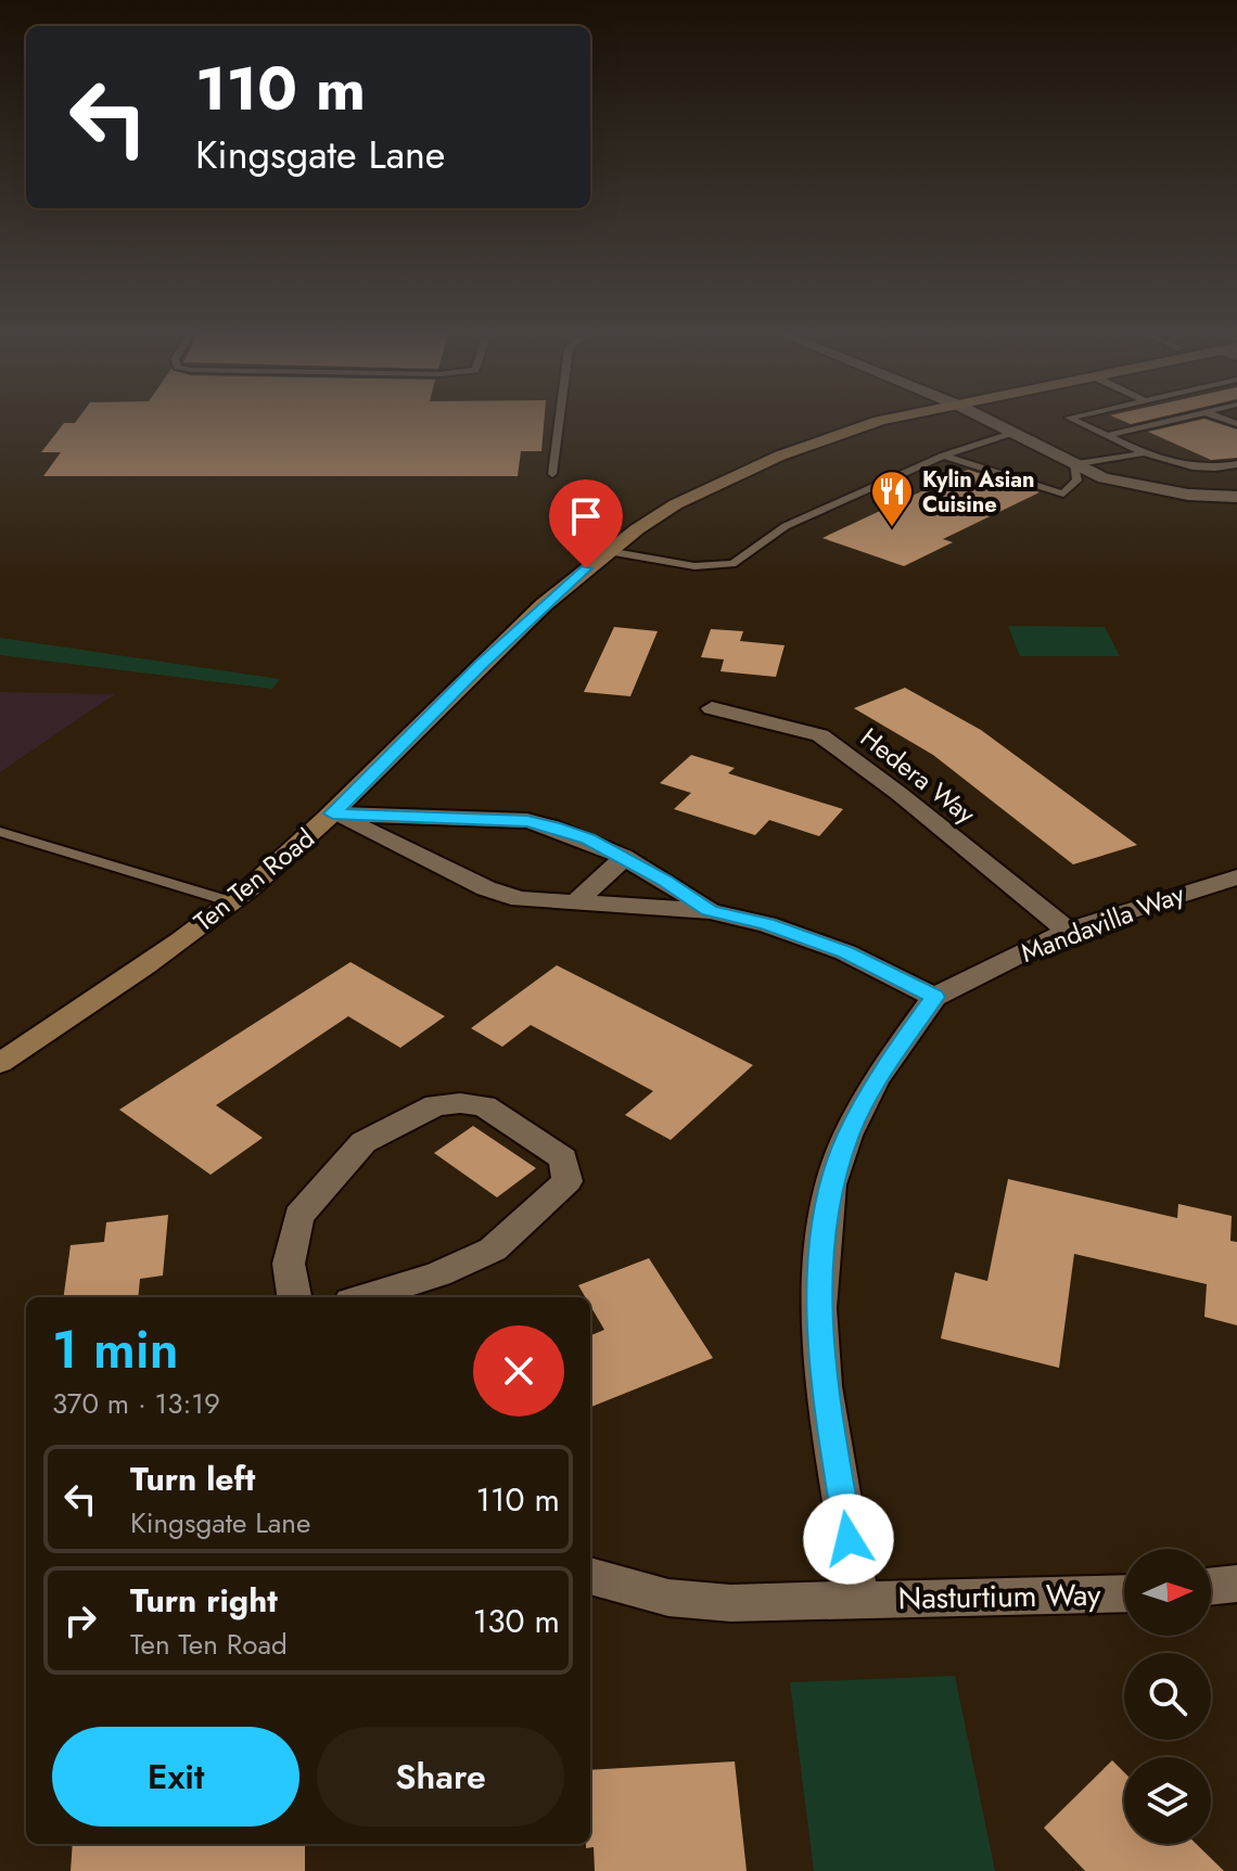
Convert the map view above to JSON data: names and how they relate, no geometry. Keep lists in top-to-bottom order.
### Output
{
  "streets": {
    "main road": ["Ten Ten Road"],
    "street": ["Hedera Way", "Mandavilla Way", "Nasturtium Way"]
  },
  "crossings": [
    ["Hedera Way", "Mandavilla Way"],
    ["Mandavilla Way", "Nasturtium Way"]
  ],
  "places": {
    "restaurant": ["Kylin Asian Cuisine"]
  },
  "north": "right",
  "page": {
    "turn": ["110 m", "Kingsgate Lane"],
    "heading": ["1 min", "370 m · 13:19"],
    "list": [
      {
        "name": "Turn left",
        "note": "Kingsgate Lane",
        "value": "110 m"
      },
      {
        "name": "Turn right",
        "note": "Ten Ten Road",
        "value": "130 m"
      }
    ],
    "buttons": ["Exit", "Share"]
  }
}
